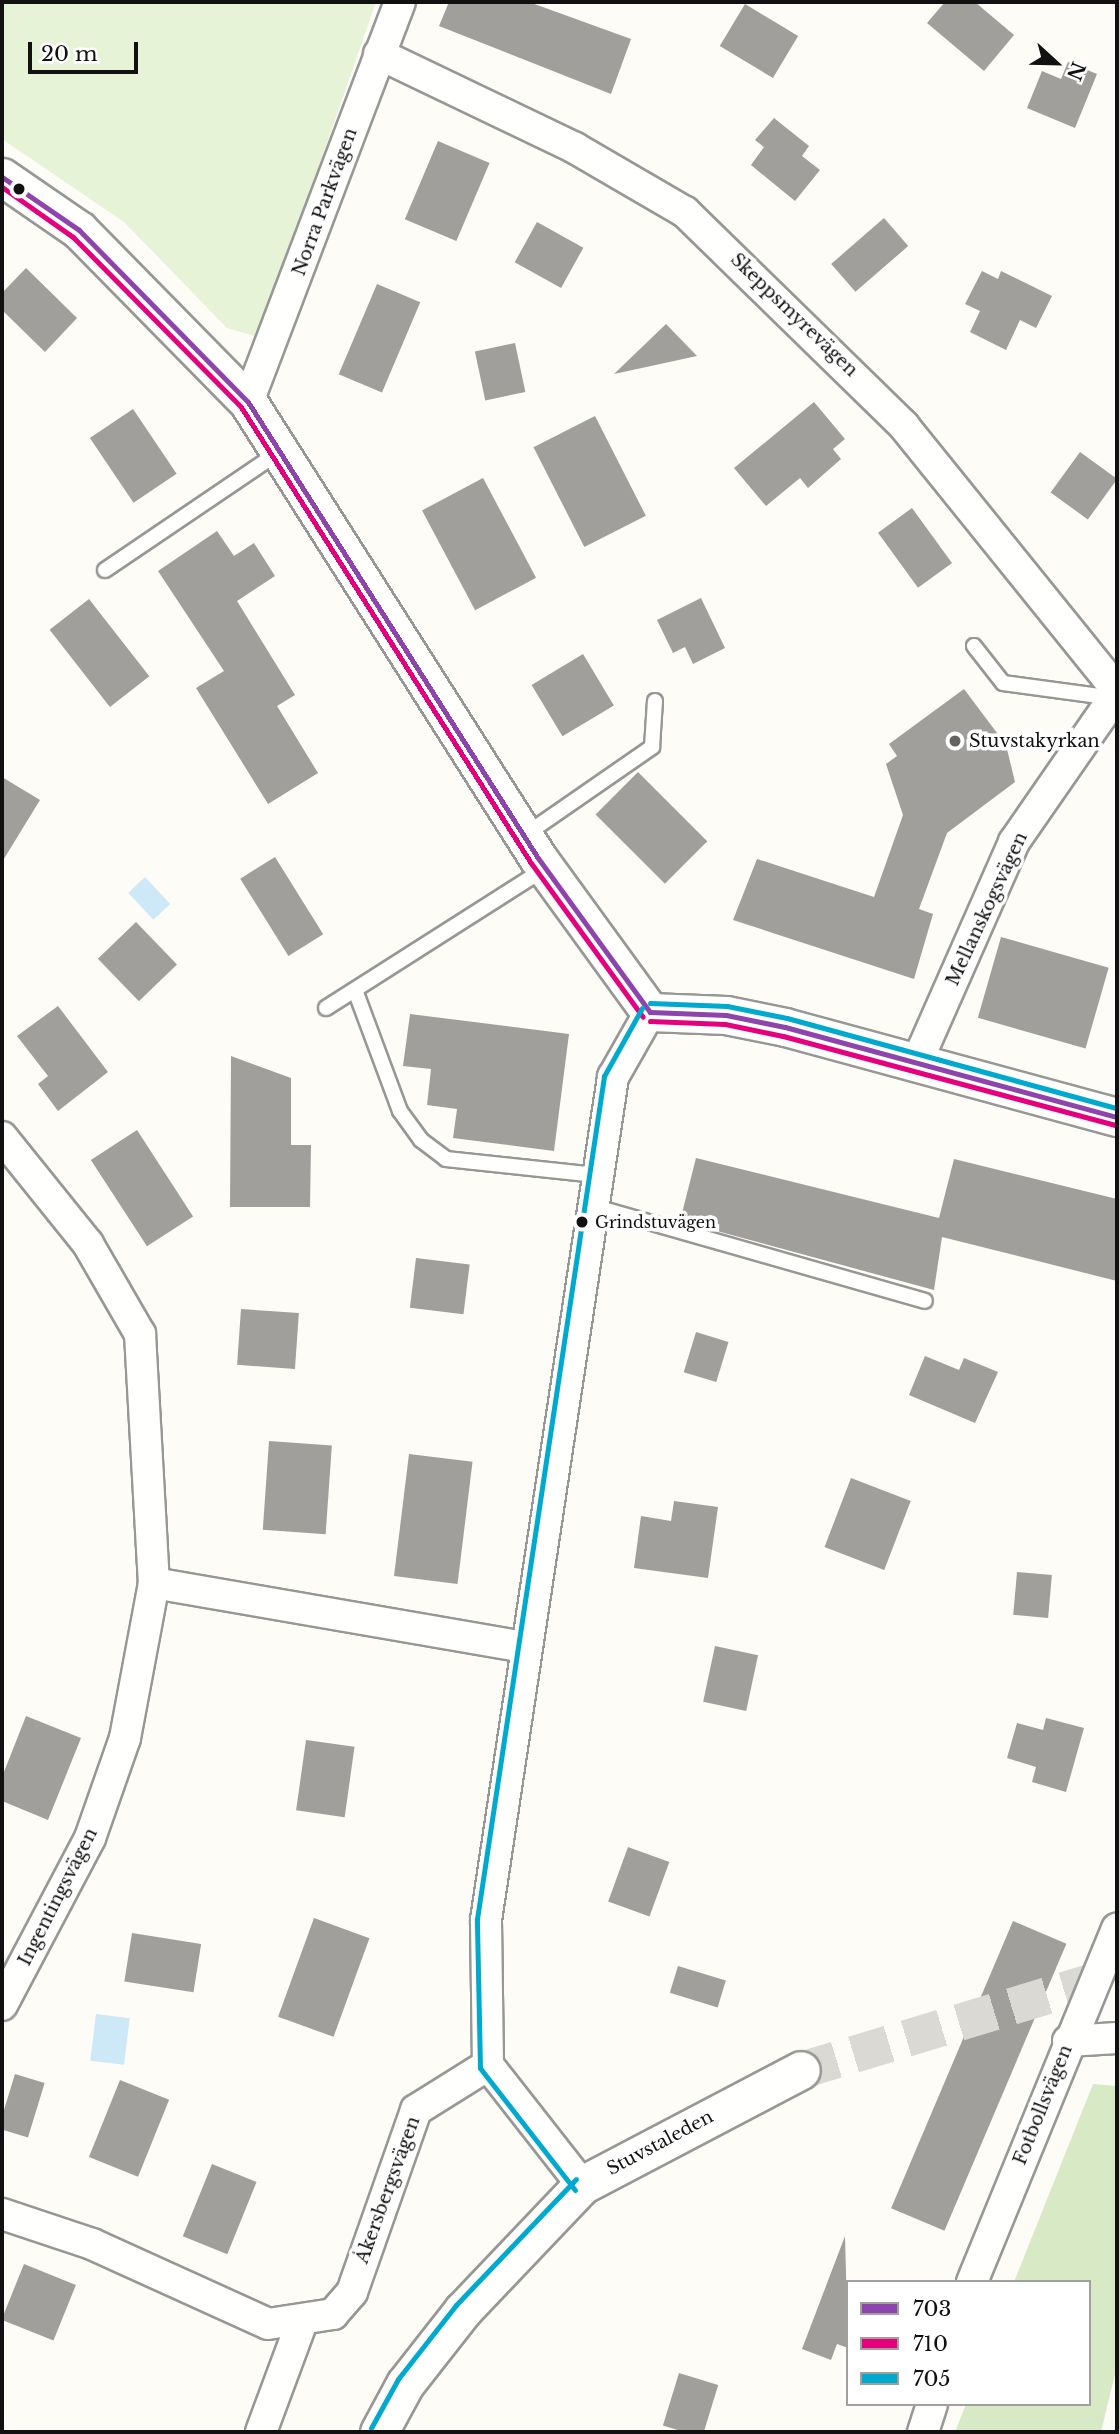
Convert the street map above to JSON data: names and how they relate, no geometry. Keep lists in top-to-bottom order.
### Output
{
  "streets": {
    "street": [
      "Norra Parkvägen",
      "Skeppsmyrevägen",
      "Mellanskogsvägen",
      "Ingentingsvägen",
      "Fotbollsvägen",
      "Stuvstaleden",
      "Åkersbergsvägen"
    ]
  },
  "crossings": [
    ["Norra Parkvägen", "Skeppsmyrevägen"],
    ["Skeppsmyrevägen", "Mellanskogsvägen"]
  ],
  "places": ["Stuvstakyrkan", "Grindstuvägen"],
  "lines": ["transit line 703", "transit line 710", "transit line 705"],
  "legend": ["703", "710", "705"],
  "scale_bar": "20 m",
  "north": "right"
}
